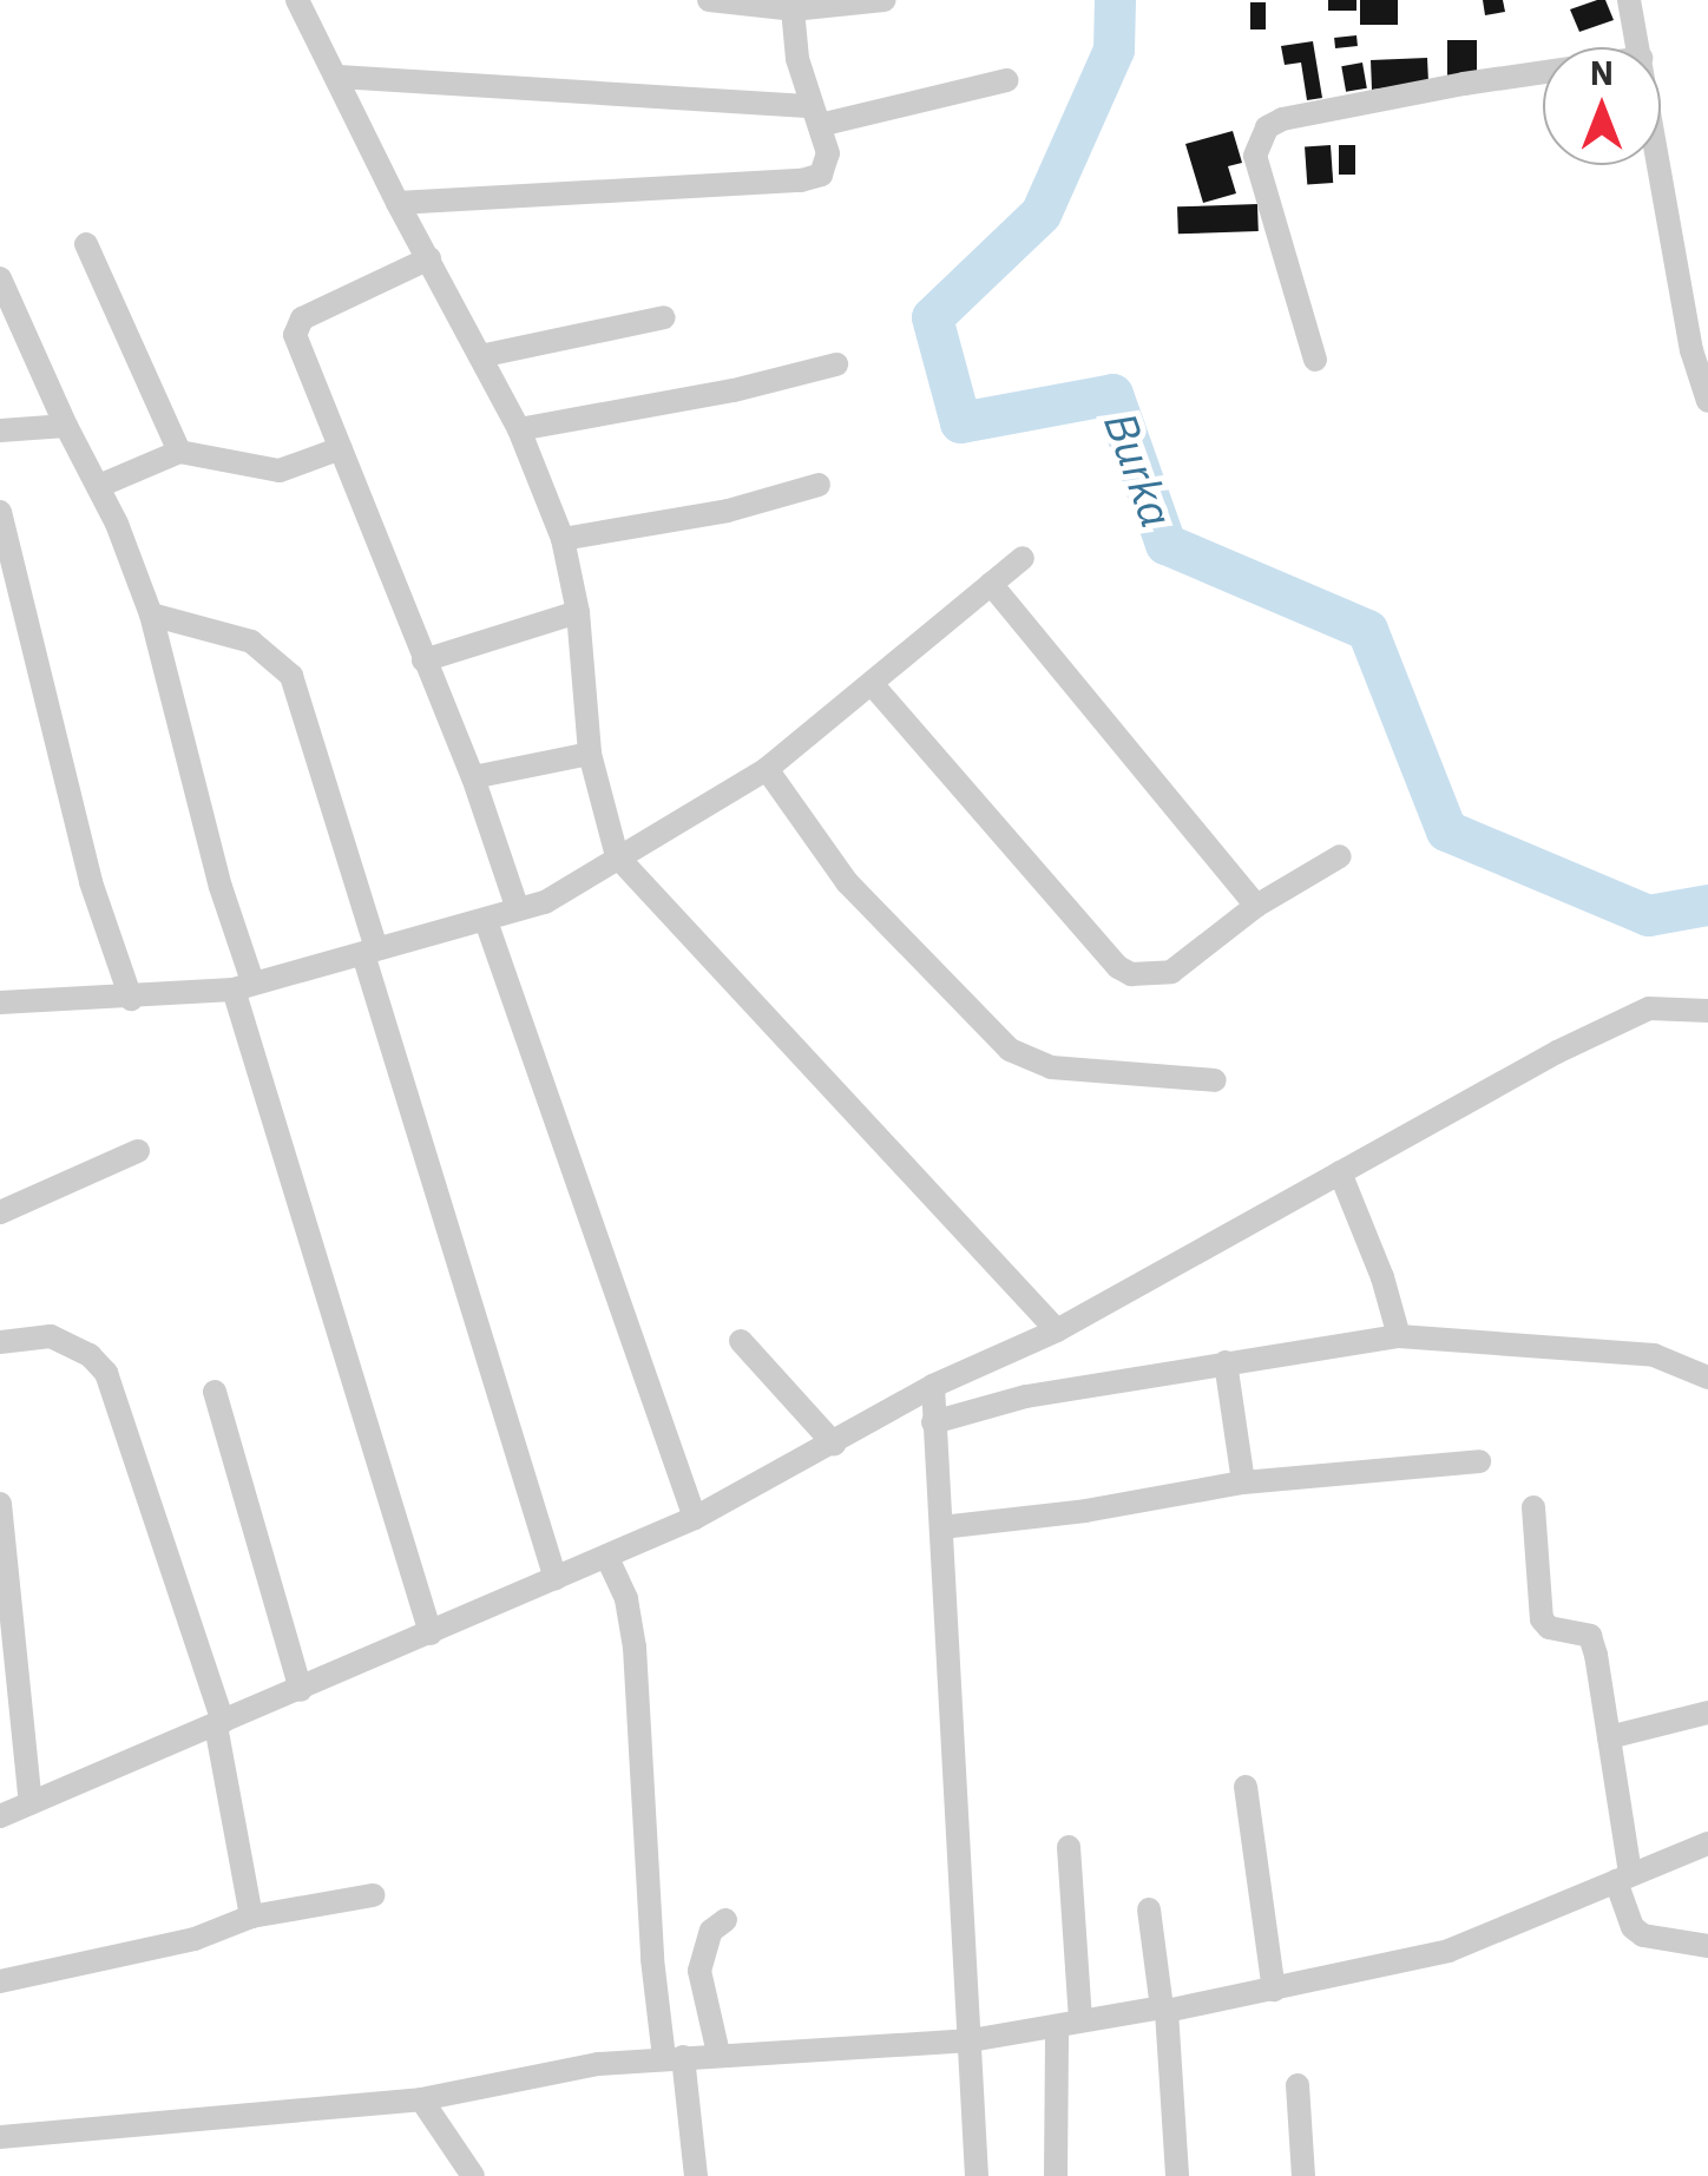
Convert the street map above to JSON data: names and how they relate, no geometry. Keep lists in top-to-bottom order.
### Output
{
  "water": ["Burka"],
  "north": "top"
}
